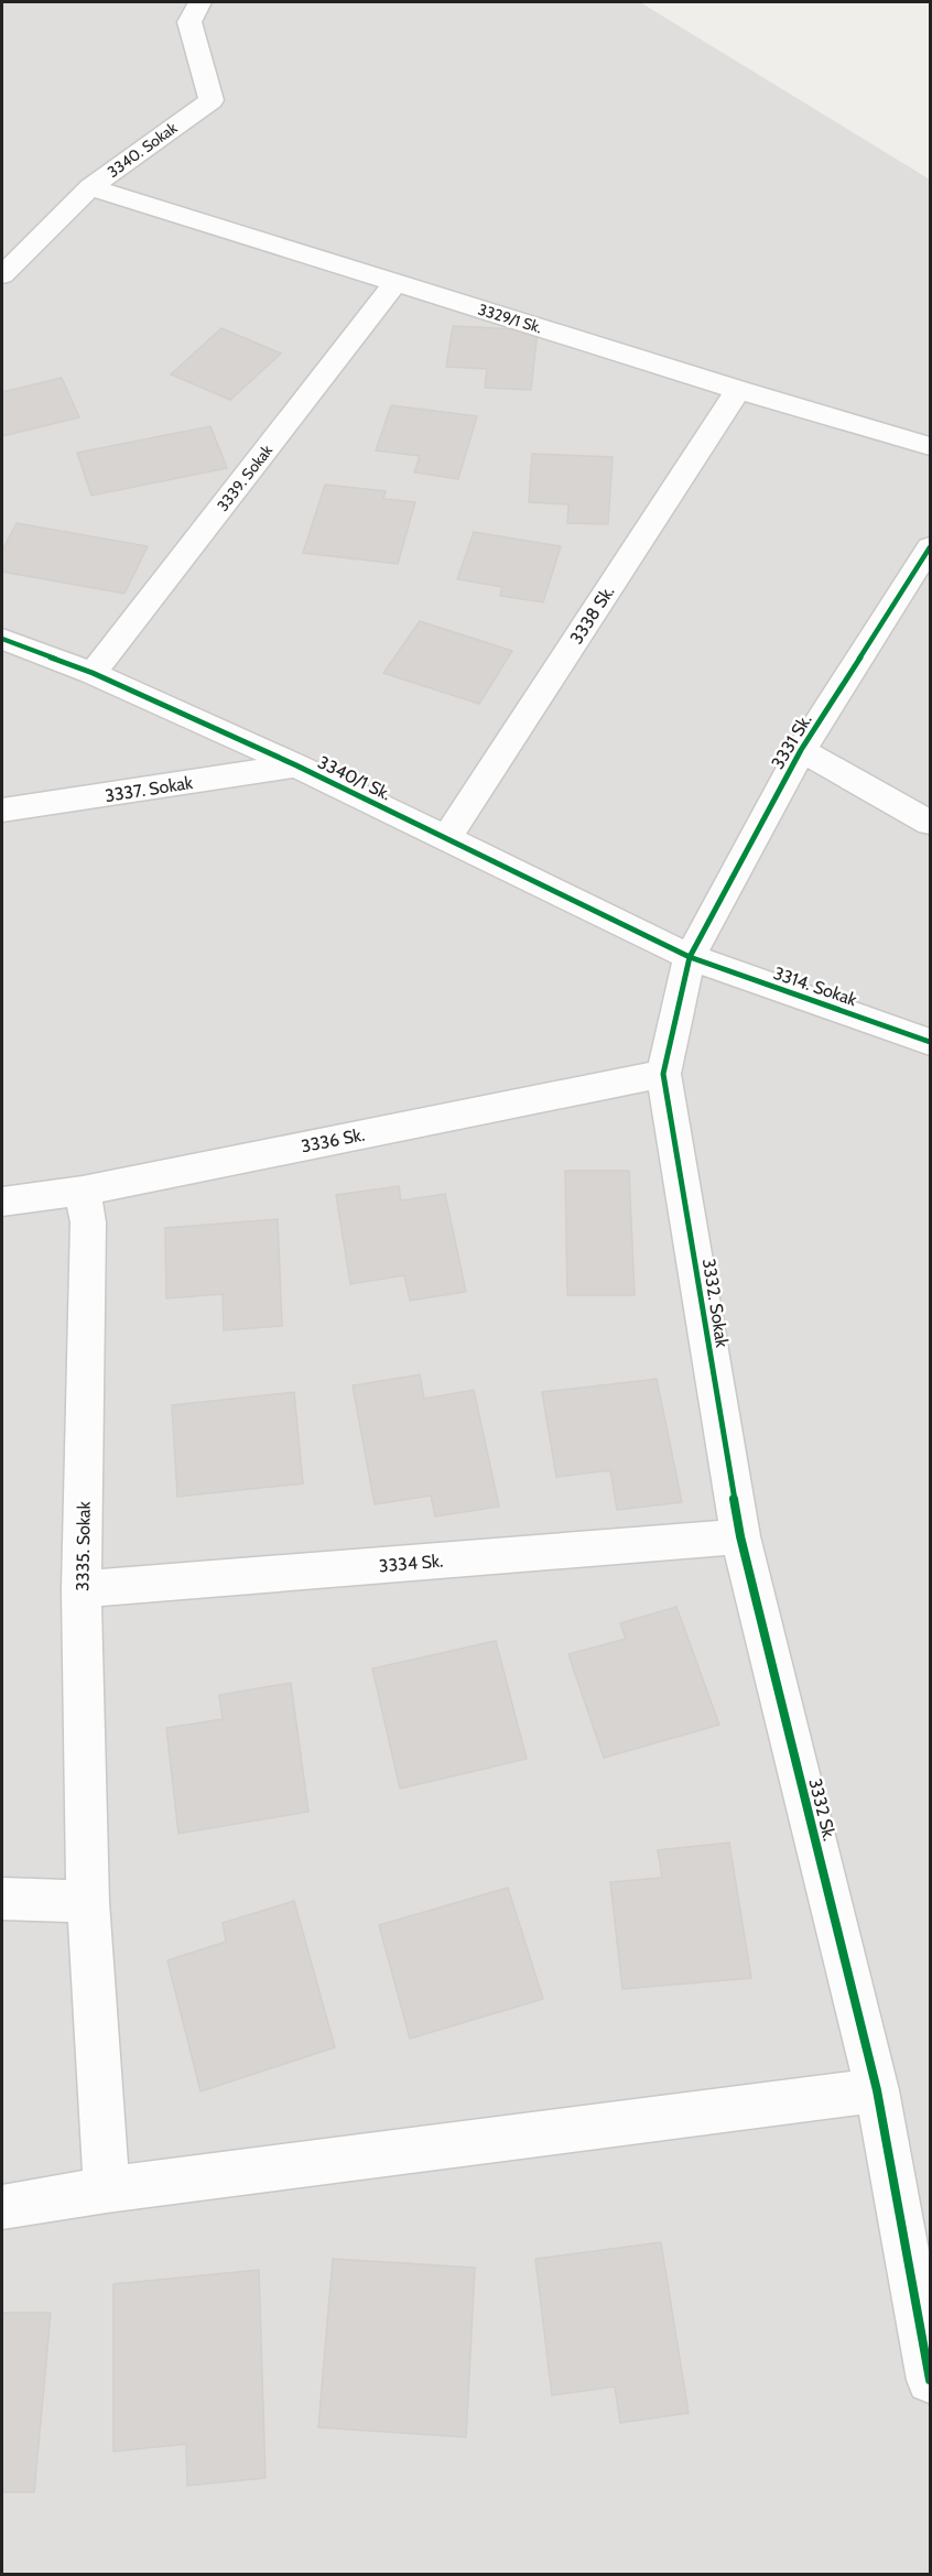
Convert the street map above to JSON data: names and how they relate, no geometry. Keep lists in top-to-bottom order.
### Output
{
  "streets": {
    "street": [
      "3340. Sokak",
      "3329/1 Sk.",
      "3339. Sokak",
      "3338 Sk.",
      "3331 Sk.",
      "3340/1 Sk.",
      "3337. Sokak",
      "3314. Sokak",
      "3336 Sk.",
      "3332. Sokak",
      "3335. Sokak",
      "3334 Sk.",
      "3332 Sk."
    ]
  },
  "crossings": [
    ["3340. Sokak", "3329/1 Sk."],
    ["3329/1 Sk.", "3339. Sokak"],
    ["3329/1 Sk.", "3338 Sk."],
    ["3339. Sokak", "3340/1 Sk."],
    ["3338 Sk.", "3340/1 Sk."],
    ["3331 Sk.", "3340/1 Sk."],
    ["3331 Sk.", "3314. Sokak"],
    ["3331 Sk.", "3336 Sk."],
    ["3331 Sk.", "3332. Sokak"],
    ["3340/1 Sk.", "3337. Sokak"],
    ["3340/1 Sk.", "3314. Sokak"],
    ["3336 Sk.", "3332. Sokak"],
    ["3336 Sk.", "3335. Sokak"],
    ["3332. Sokak", "3334 Sk."],
    ["3332. Sokak", "3332 Sk."],
    ["3335. Sokak", "3334 Sk."],
    ["3334 Sk.", "3332 Sk."]
  ]
}
